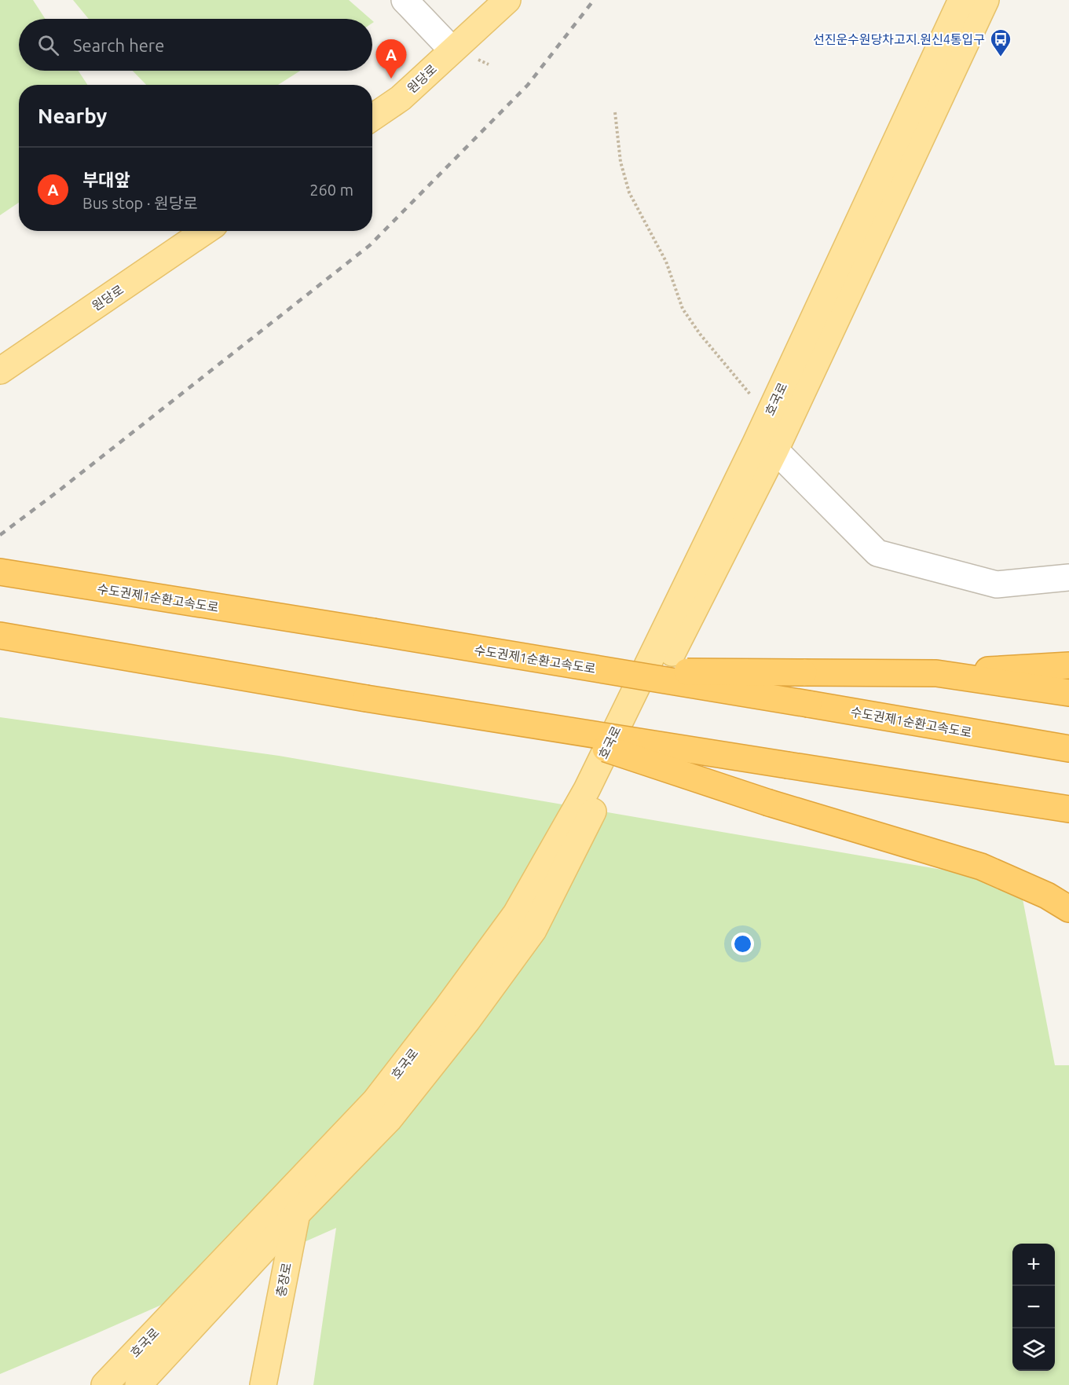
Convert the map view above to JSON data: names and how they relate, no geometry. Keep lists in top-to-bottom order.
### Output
{
  "streets": {
    "highway": ["수도권제1순환고속도로"],
    "main road": ["원당로", "호국로", "충장로"]
  },
  "crossings": [
    ["호국로", "충장로"]
  ],
  "places": {
    "bus stop": ["선진운수원당차고지.원신4통입구"]
  },
  "page": {
    "search": "Search here",
    "pins": "A",
    "heading": "Nearby",
    "list": [
      {
        "mark": "A",
        "name": "부대앞",
        "note": "Bus stop · 원당로",
        "value": "260 m"
      }
    ],
    "map_buttons": ["+", "−"]
  }
}
